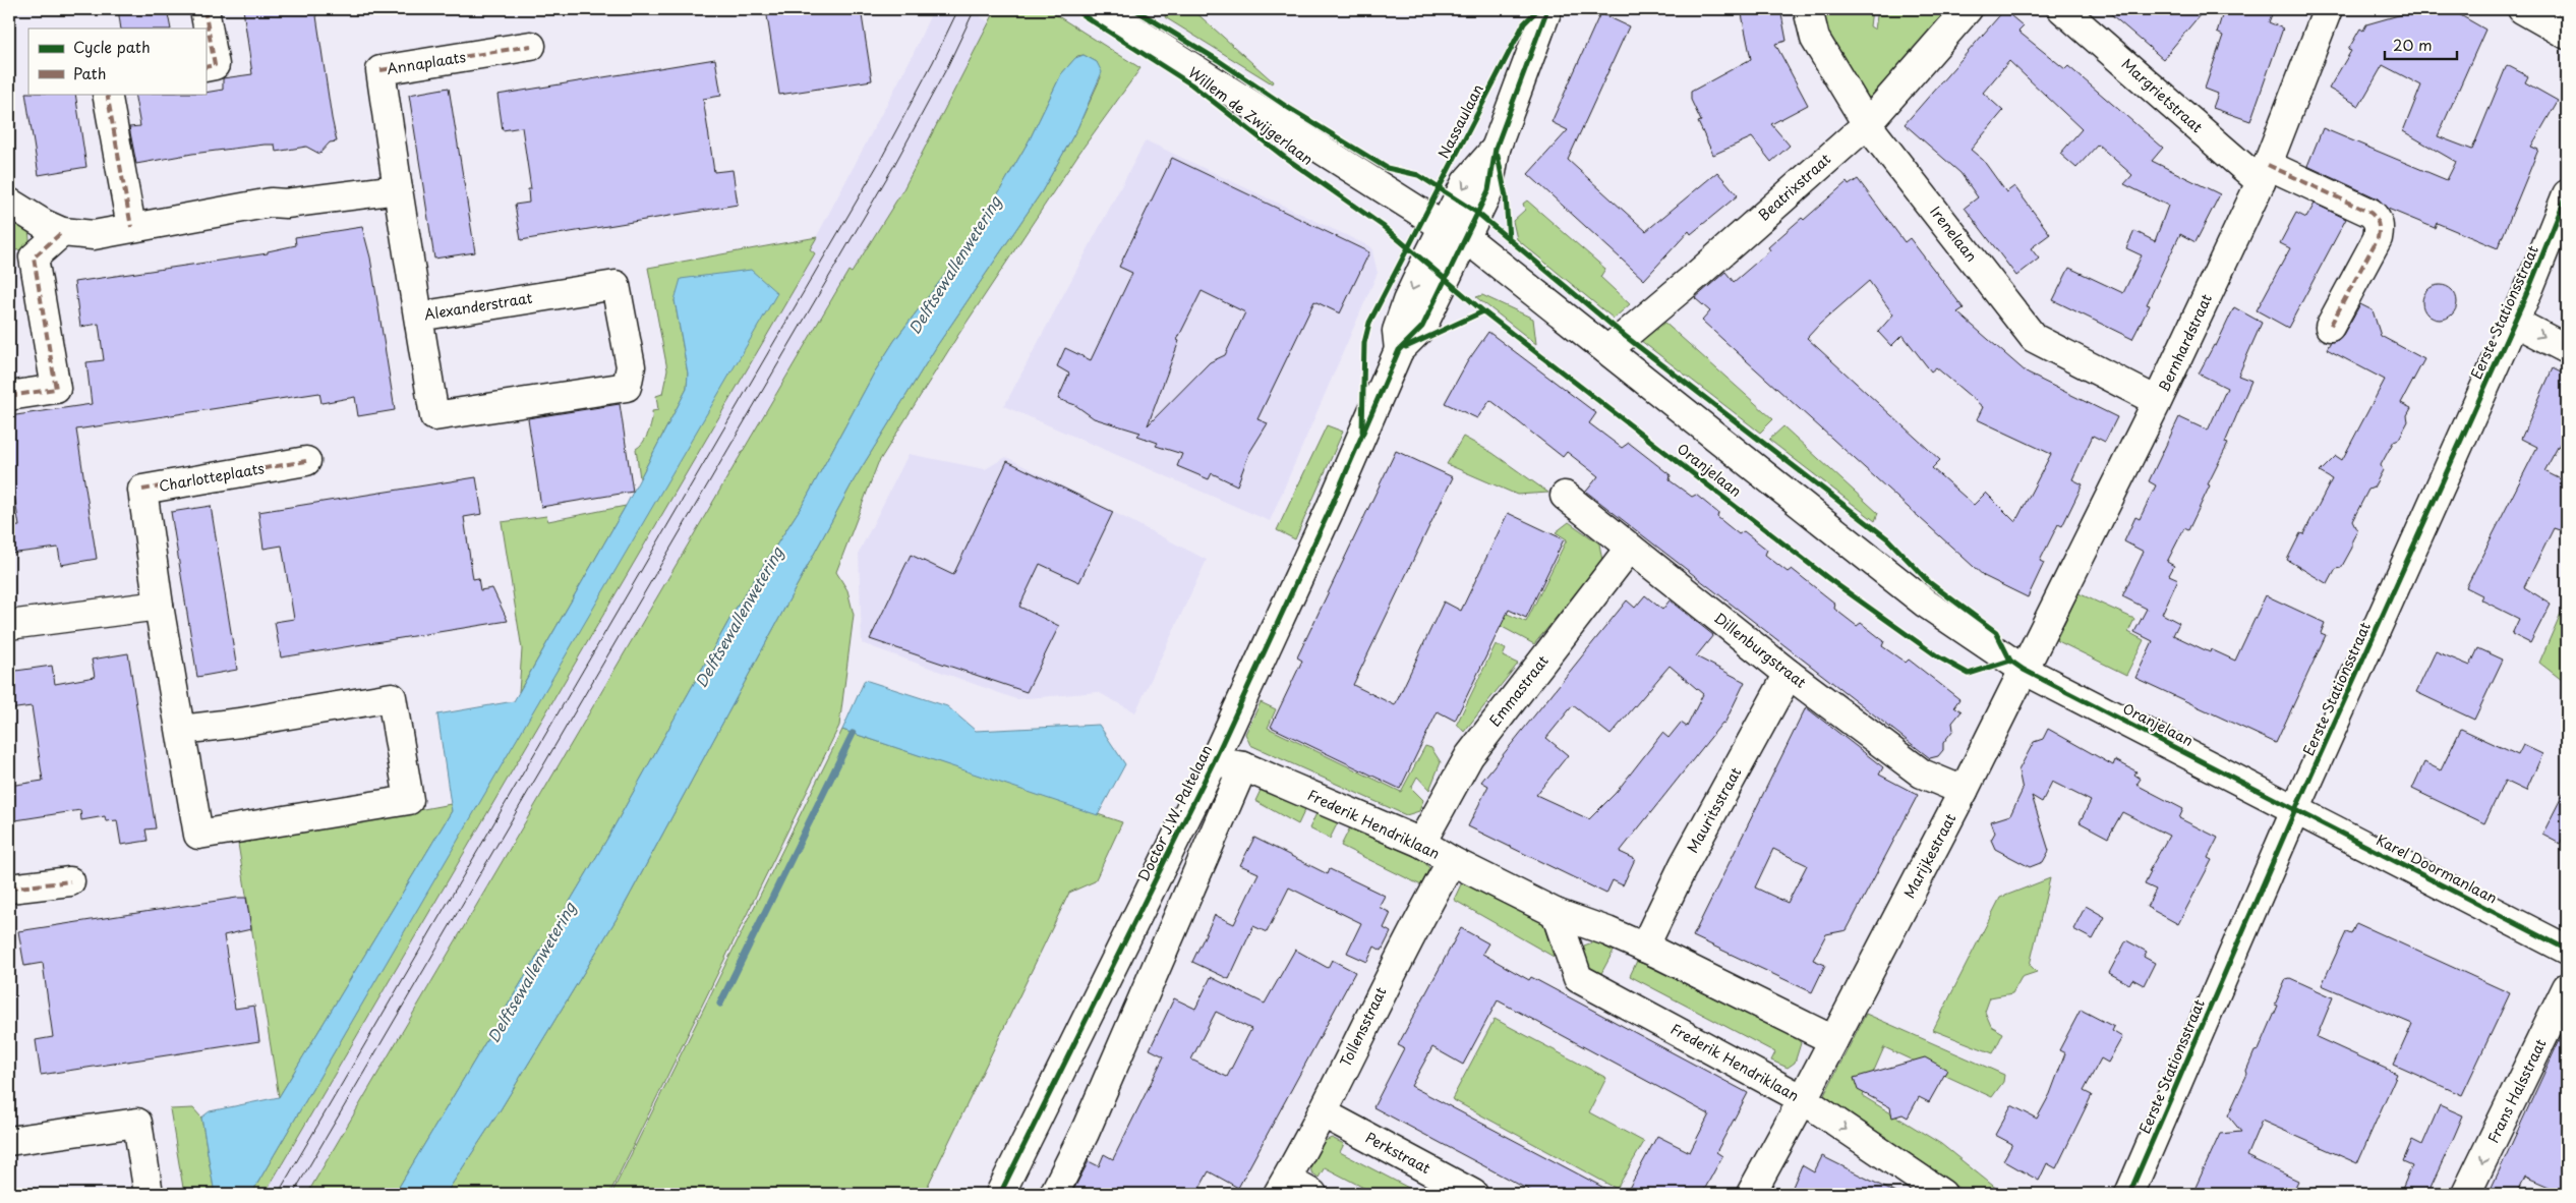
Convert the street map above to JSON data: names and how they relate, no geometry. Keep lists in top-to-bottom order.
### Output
{
  "streets": {
    "street": [
      "Annaplaats",
      "Margrietstraat",
      "Willem de Zwijgerlaan",
      "Beatrixstraat",
      "Irenelaan",
      "Alexanderstraat",
      "Eerste Stationsstraat",
      "Bernhardstraat",
      "Oranjelaan",
      "Charlotteplaats",
      "Dillenburgstraat",
      "Emmastraat",
      "Mauritsstraat",
      "Doctor J.W. Paltelaan",
      "Frederik Hendriklaan",
      "Marijkestraat",
      "Karel Doormanlaan",
      "Tollensstraat",
      "Frans Halsstraat",
      "Perkstraat"
    ],
    "cycle path": ["Nassaulaan"]
  },
  "crossings": [
    ["Annaplaats", "Alexanderstraat"],
    ["Margrietstraat", "Bernhardstraat"],
    ["Willem de Zwijgerlaan", "Oranjelaan"],
    ["Willem de Zwijgerlaan", "Doctor J.W. Paltelaan"],
    ["Beatrixstraat", "Irenelaan"],
    ["Beatrixstraat", "Oranjelaan"],
    ["Irenelaan", "Bernhardstraat"],
    ["Eerste Stationsstraat", "Oranjelaan"],
    ["Eerste Stationsstraat", "Karel Doormanlaan"],
    ["Bernhardstraat", "Oranjelaan"],
    ["Bernhardstraat", "Marijkestraat"],
    ["Oranjelaan", "Doctor J.W. Paltelaan"],
    ["Oranjelaan", "Marijkestraat"],
    ["Oranjelaan", "Karel Doormanlaan"],
    ["Dillenburgstraat", "Emmastraat"],
    ["Dillenburgstraat", "Mauritsstraat"],
    ["Dillenburgstraat", "Marijkestraat"],
    ["Emmastraat", "Frederik Hendriklaan"],
    ["Mauritsstraat", "Frederik Hendriklaan"],
    ["Doctor J.W. Paltelaan", "Frederik Hendriklaan"],
    ["Frederik Hendriklaan", "Marijkestraat"],
    ["Frederik Hendriklaan", "Tollensstraat"],
    ["Tollensstraat", "Perkstraat"]
  ],
  "one_way": ["Frans Halsstraat"],
  "water": ["Delftsewallenwetering"],
  "legend": ["Cycle path", "Path"],
  "scale_bar": "20 m"
}
